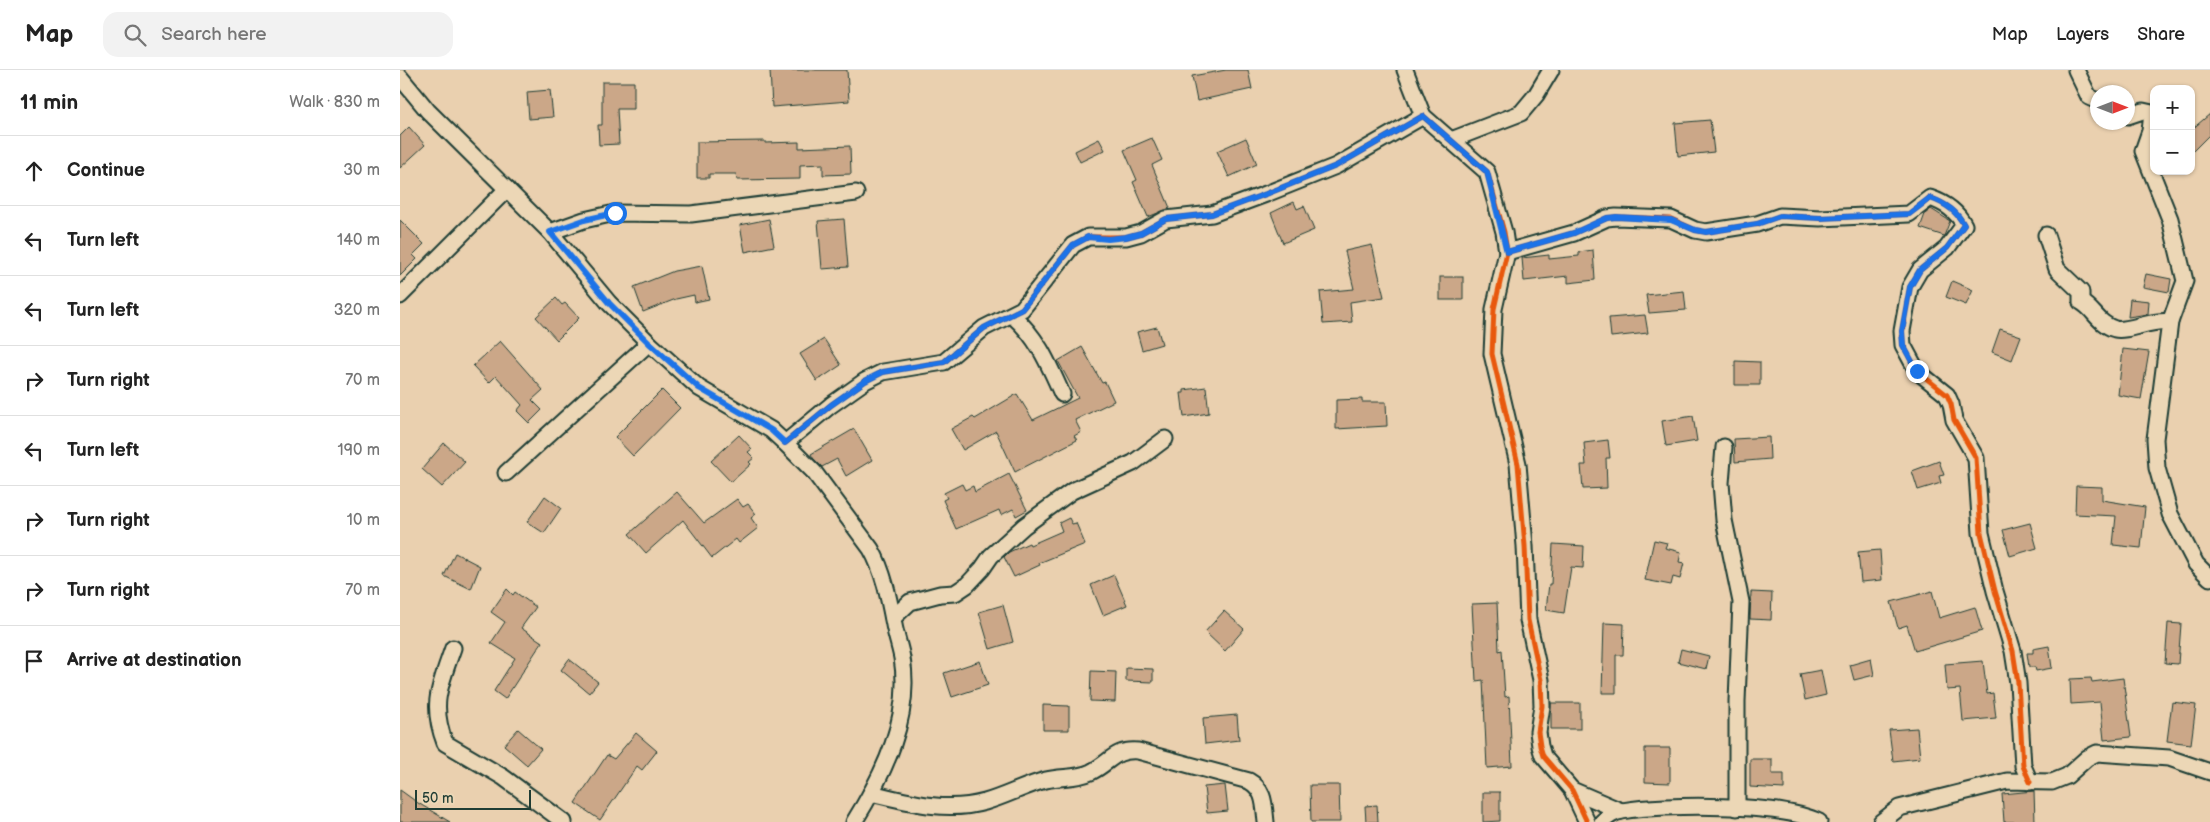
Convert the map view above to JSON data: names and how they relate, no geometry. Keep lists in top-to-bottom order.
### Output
{
  "scale_bar": "50 m",
  "north": "right",
  "page": {
    "header": "Map",
    "search": "Search here",
    "nav": ["Map", "Layers", "Share"],
    "heading": ["11 min", "Walk · 830 m"],
    "map_buttons": ["+", "−"],
    "list": [
      ["Continue", "30 m"],
      ["Turn left", "140 m"],
      ["Turn left", "320 m"],
      ["Turn right", "70 m"],
      ["Turn left", "190 m"],
      ["Turn right", "10 m"],
      ["Turn right", "70 m"],
      "Arrive at destination"
    ],
    "scale": "50 m"
  }
}
